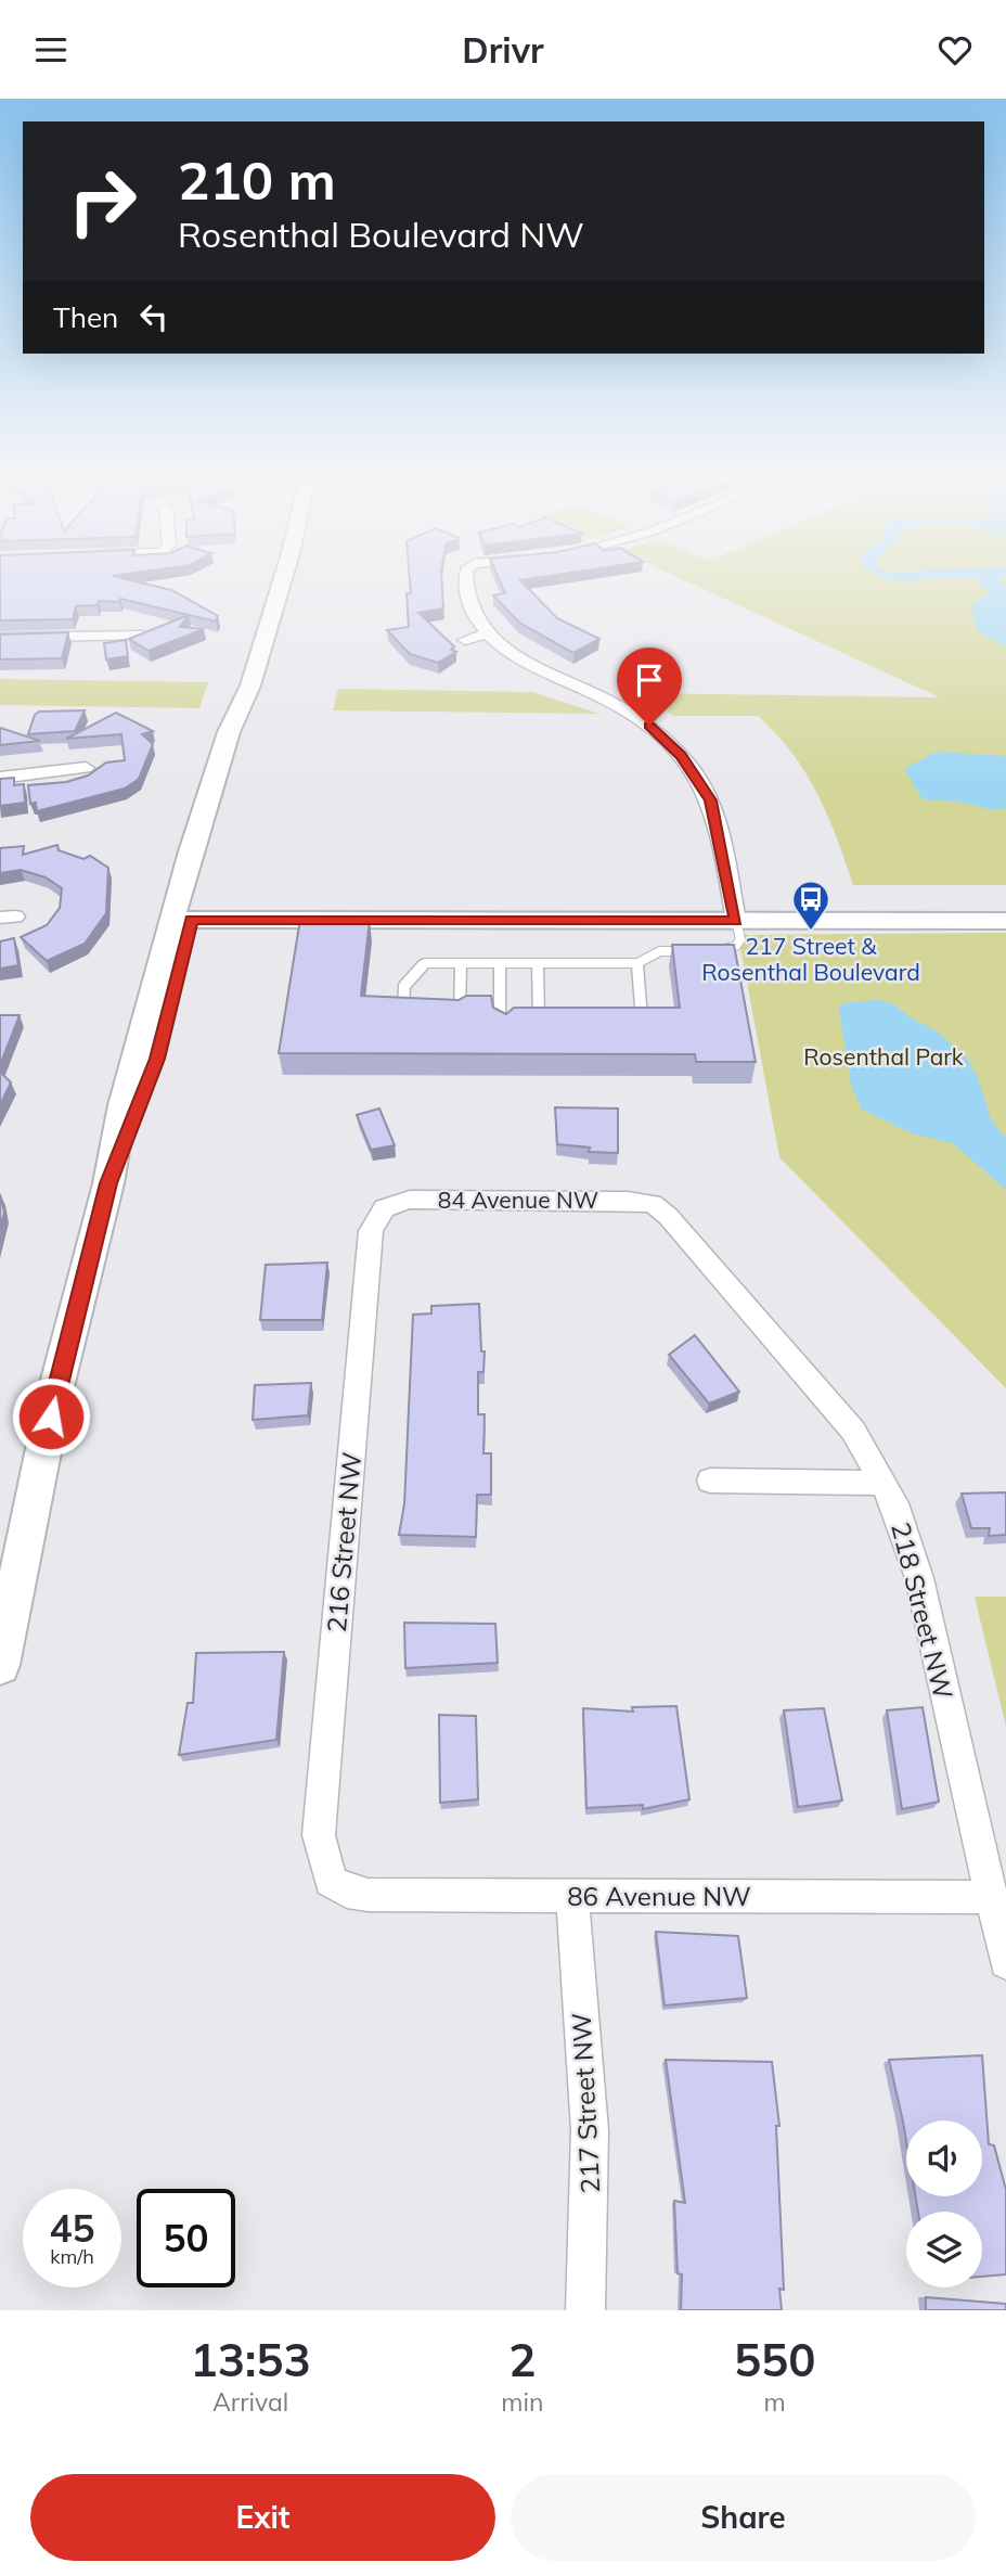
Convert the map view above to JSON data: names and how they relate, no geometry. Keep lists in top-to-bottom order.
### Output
{
  "streets": {
    "street": [
      "84 Avenue NW",
      "216 Street NW",
      "218 Street NW",
      "86 Avenue NW",
      "217 Street NW"
    ]
  },
  "crossings": [
    ["84 Avenue NW", "216 Street NW"],
    ["84 Avenue NW", "218 Street NW"],
    ["216 Street NW", "86 Avenue NW"],
    ["218 Street NW", "86 Avenue NW"],
    ["86 Avenue NW", "217 Street NW"]
  ],
  "parks": ["Rosenthal Park"],
  "places": {
    "bus stop": ["217 Street & Rosenthal Boulevard"]
  },
  "page": {
    "header": "Drivr",
    "turn": ["210 m", "Rosenthal Boulevard NW"],
    "then": "Then",
    "speed": "45 km/h",
    "limit": "50",
    "eta": [
      "13:53",
      "Arrival",
      "2",
      "min",
      "550",
      "m"
    ],
    "buttons": ["Exit", "Share"]
  }
}
